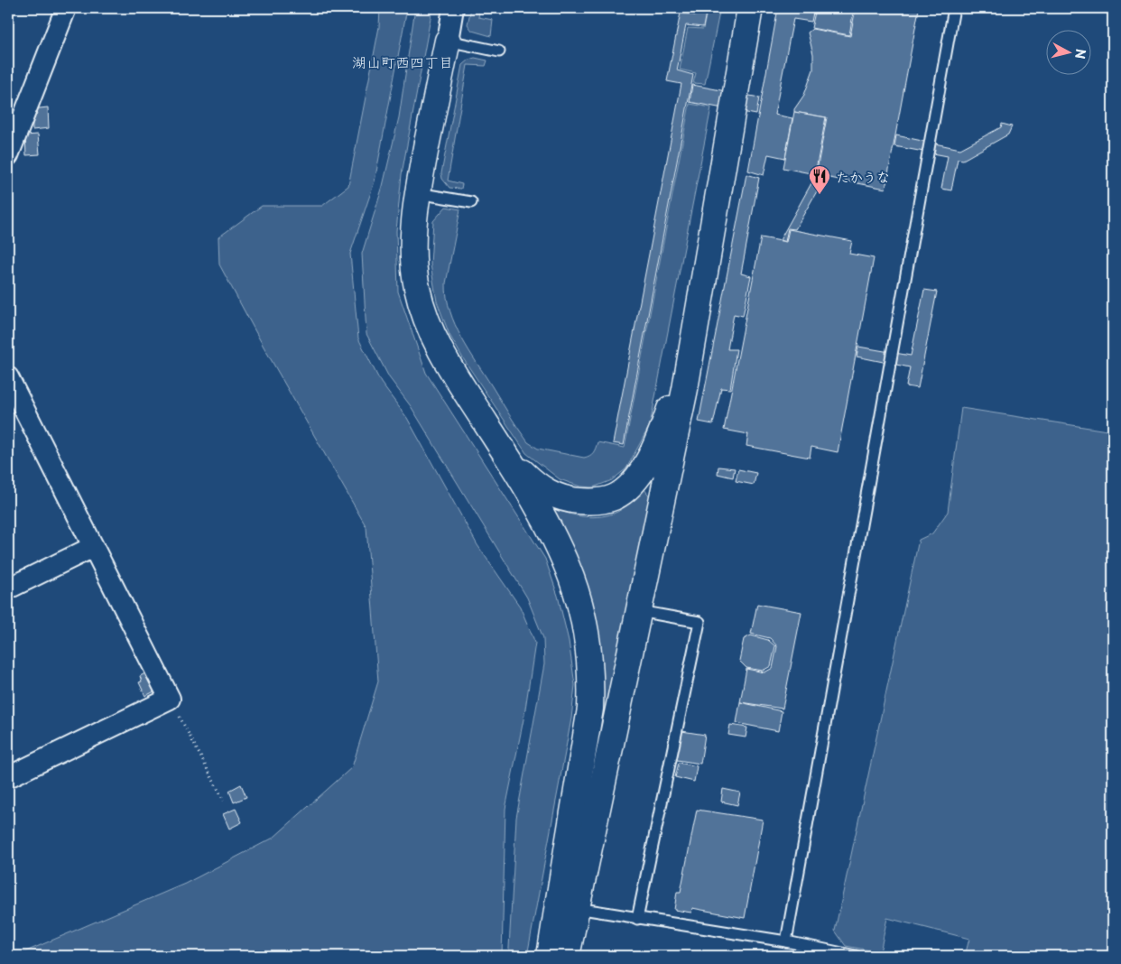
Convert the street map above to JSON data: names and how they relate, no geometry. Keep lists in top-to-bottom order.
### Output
{
  "districts": ["湖山町西四丁目"],
  "places": {
    "restaurant": ["たかうな"]
  },
  "north": "right"
}
